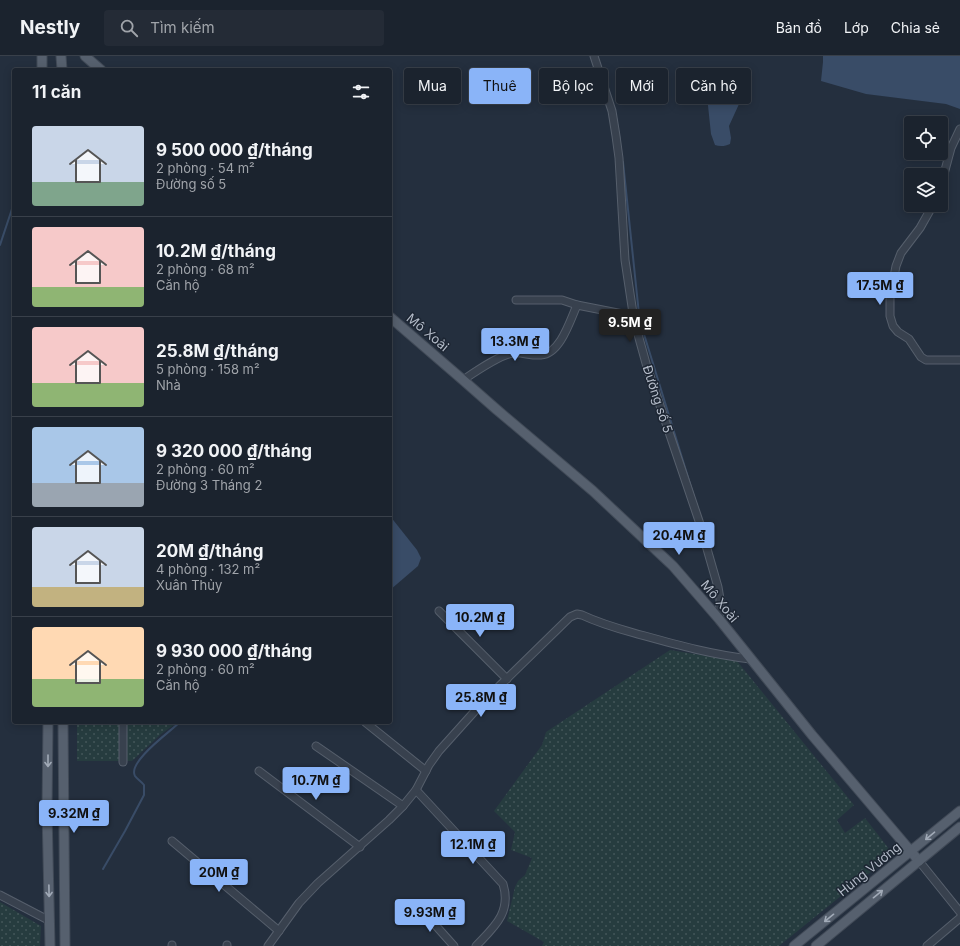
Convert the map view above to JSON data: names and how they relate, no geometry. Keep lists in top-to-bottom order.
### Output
{
  "streets": {
    "main road": ["Mô Xoài", "Hùng Vương"],
    "street": ["Đường số 5"]
  },
  "crossings": [
    ["Mô Xoài", "Đường số 5"],
    ["Mô Xoài", "Hùng Vương"]
  ],
  "page": {
    "header": "Nestly",
    "search": "Tìm kiếm",
    "nav": ["Bản đồ", "Lớp", "Chia sẻ"],
    "chip": [
      "Mua",
      "Thuê",
      "Bộ lọc",
      "Mới",
      "Căn hộ"
    ],
    "heading": "11 căn",
    "list": [
      {
        "name": "9 500 000 ₫/tháng",
        "note": "2 phòng · 54 m² · Đường số 5"
      },
      {
        "name": "10.2M ₫/tháng",
        "note": "2 phòng · 68 m² · Căn hộ"
      },
      {
        "name": "25.8M ₫/tháng",
        "note": "5 phòng · 158 m² · Nhà"
      },
      {
        "name": "9 320 000 ₫/tháng",
        "note": "2 phòng · 60 m² · Đường 3 Tháng 2"
      },
      {
        "name": "20M ₫/tháng",
        "note": "4 phòng · 132 m² · Xuân Thủy"
      },
      {
        "name": "9 930 000 ₫/tháng",
        "note": "2 phòng · 60 m² · Căn hộ"
      }
    ],
    "price": [
      "17.5M ₫",
      "9.5M ₫",
      "13.3M ₫",
      "20.4M ₫",
      "10.2M ₫",
      "25.8M ₫",
      "10.7M ₫",
      "9.32M ₫",
      "12.1M ₫",
      "20M ₫",
      "9.93M ₫"
    ]
  }
}
